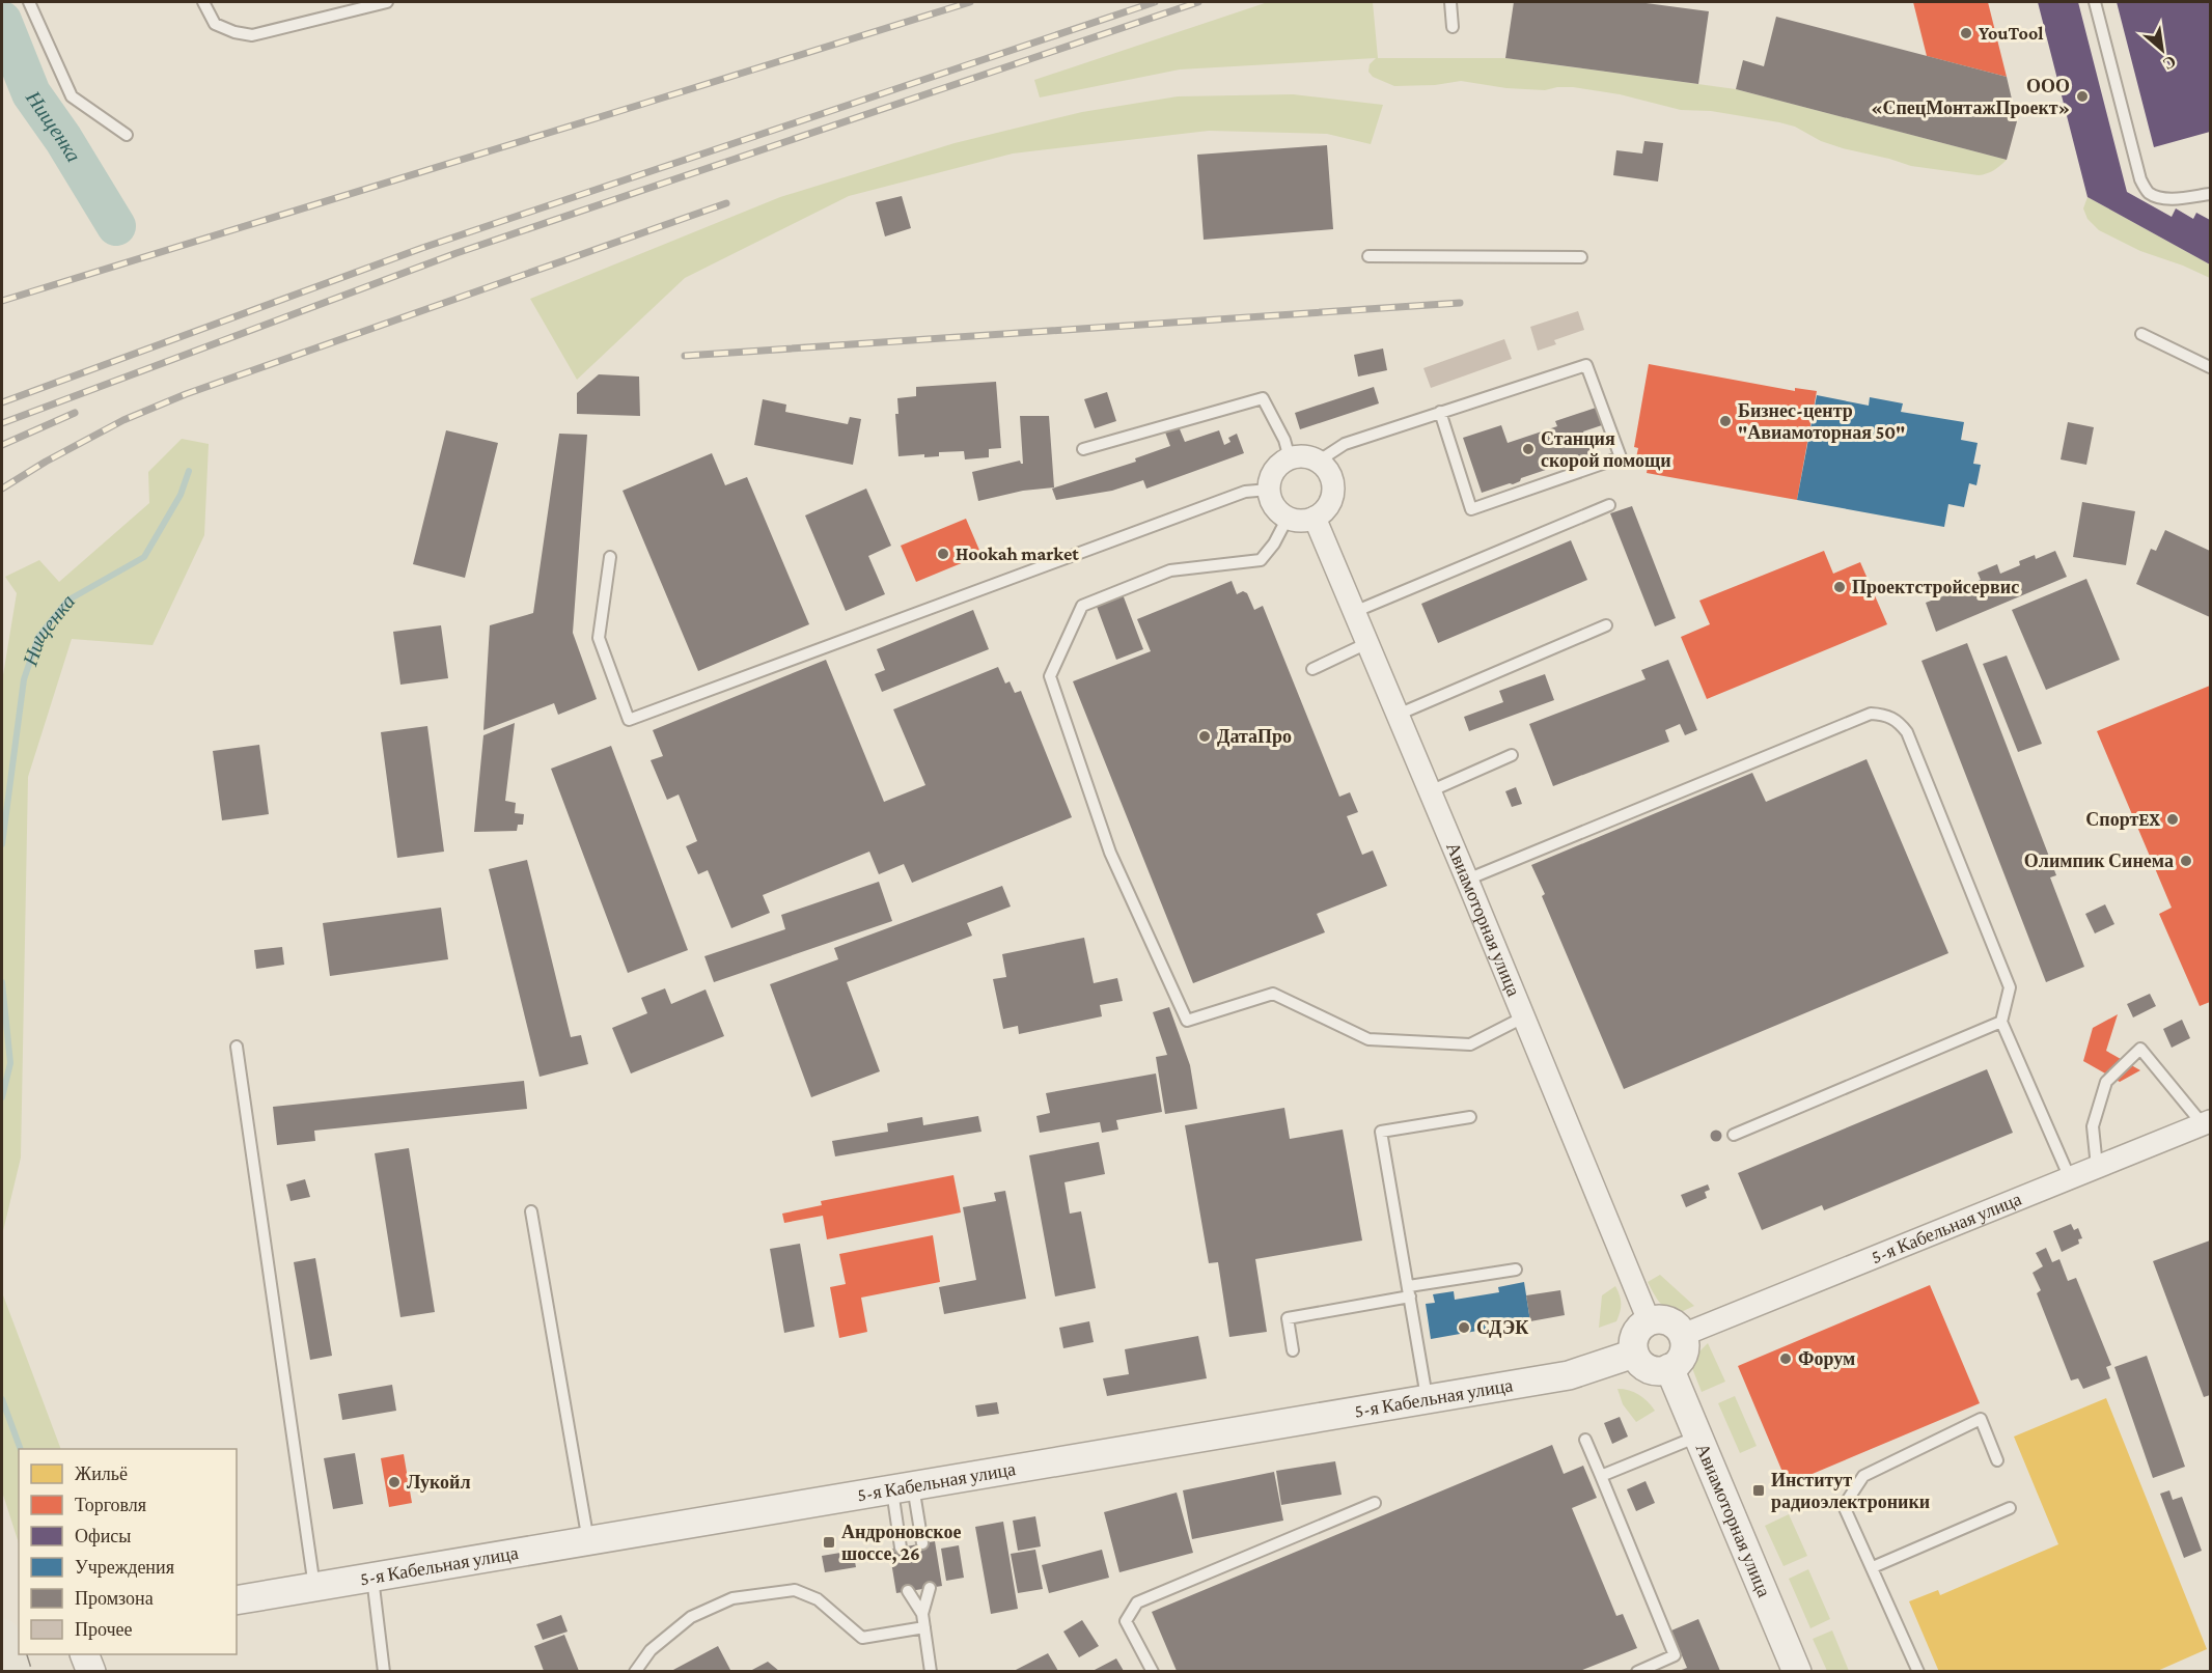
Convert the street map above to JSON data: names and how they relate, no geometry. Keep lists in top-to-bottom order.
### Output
{
  "streets": {
    "street": ["Авиамоторная улица", "5-я Кабельная улица"]
  },
  "crossings": [
    ["Авиамоторная улица", "5-я Кабельная улица"]
  ],
  "water": ["Нищенка"],
  "places": {
    "other": [
      "YouTool",
      "ООО «СпецМонтажПроект»",
      "Бизнес-центр \"Авиамоторная 50\"",
      "Станция скорой помощи",
      "Hookah market",
      "Проектстройсервис",
      "ДатаПро",
      "СпортEX",
      "Олимпик Синема",
      "СДЭК",
      "Форум",
      "Лукойл"
    ],
    "transit": ["Институт радиоэлектроники", "Андроновское шоссе, 26"]
  },
  "legend": [
    "Жильё",
    "Торговля",
    "Офисы",
    "Учреждения",
    "Промзона",
    "Прочее"
  ],
  "north": "bottom right"
}
